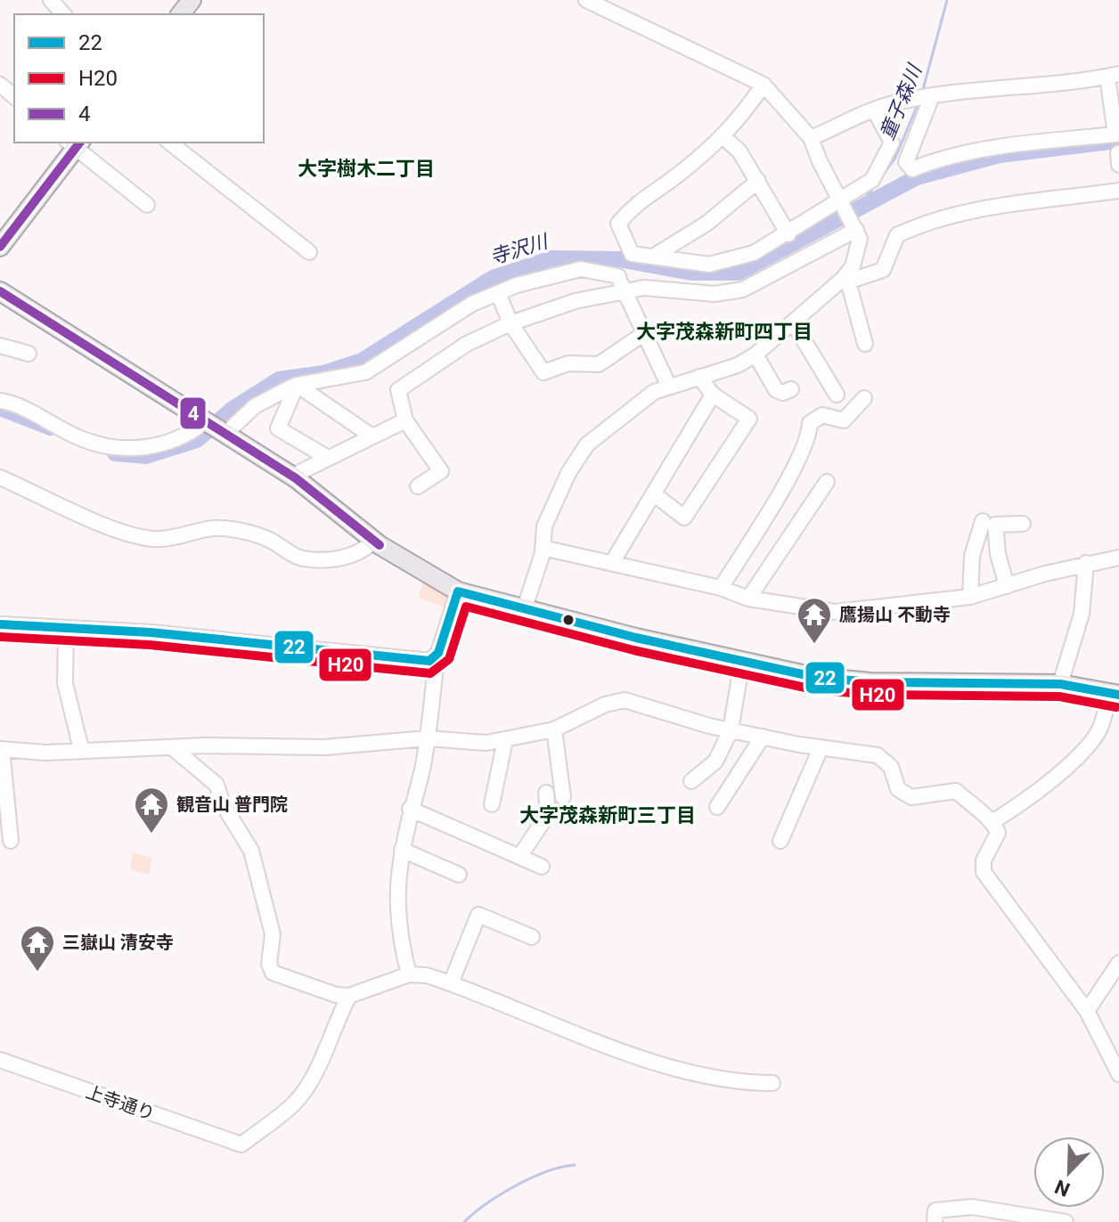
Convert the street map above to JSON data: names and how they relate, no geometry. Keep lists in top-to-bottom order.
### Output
{
  "streets": {
    "street": ["上寺通り"]
  },
  "districts": ["大字樹木二丁目", "大字茂森新町四丁目", "大字茂森新町三丁目"],
  "water": ["童子森川", "寺沢川"],
  "places": {
    "temple": ["鷹揚山 不動寺", "観音山 普門院", "三嶽山 清安寺"]
  },
  "lines": ["transit line 4", "transit line 22", "transit line H20"],
  "legend": ["22", "H20", "4"],
  "north": "bottom left"
}
